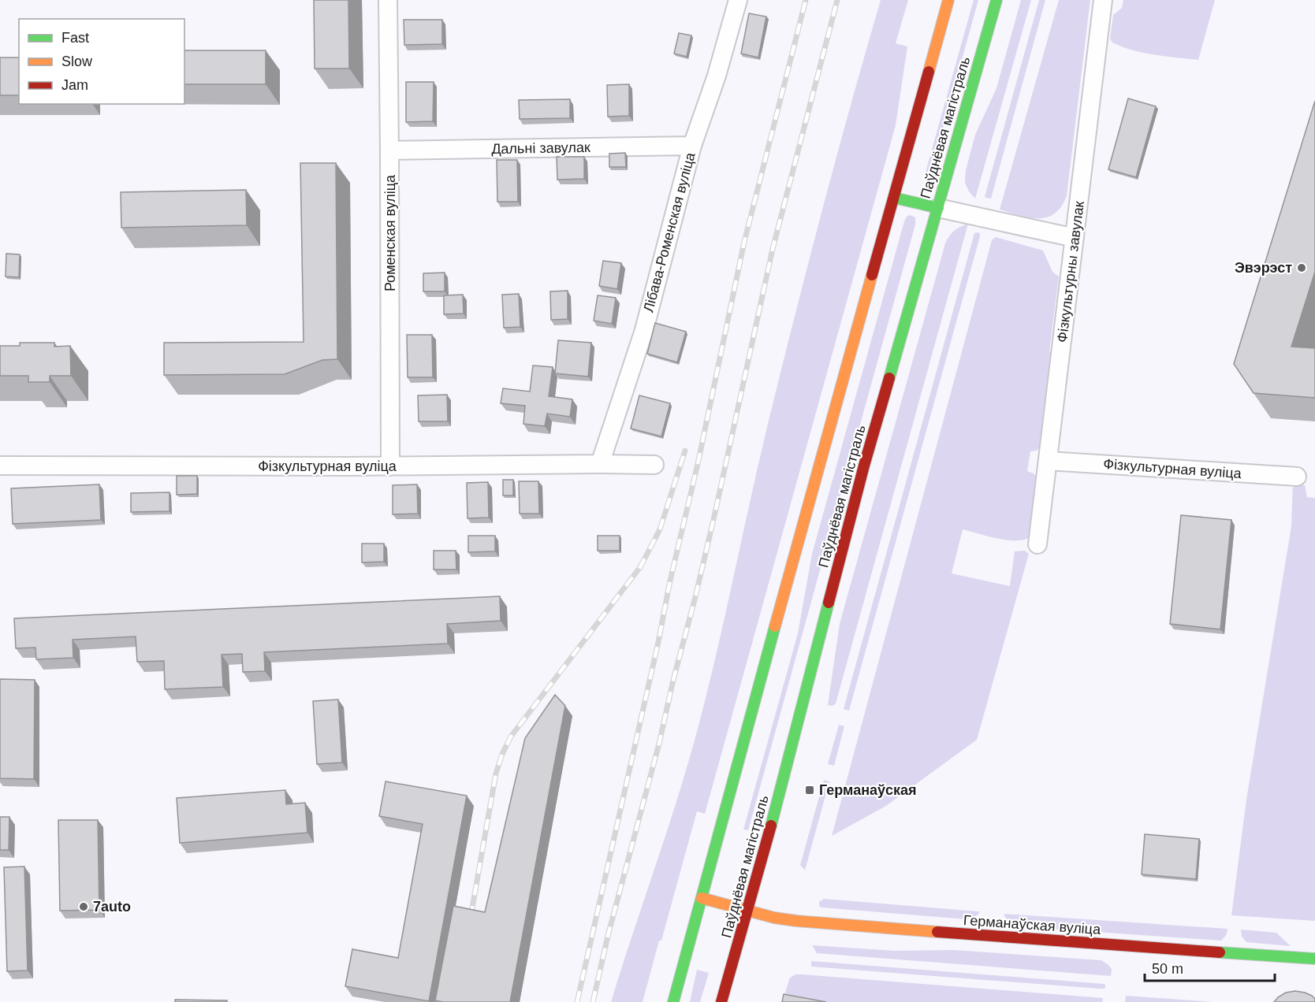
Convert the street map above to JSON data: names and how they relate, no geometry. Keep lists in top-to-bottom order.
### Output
{
  "streets": {
    "main road": ["Паўднёвая магістраль", "Германаўская вуліца"],
    "street": [
      "Дальні завулак",
      "Лібава-Роменская вуліца",
      "Роменская вуліца",
      "Фізкультурны завулак",
      "Фізкультурная вуліца"
    ]
  },
  "crossings": [
    ["Паўднёвая магістраль", "Германаўская вуліца"],
    ["Дальні завулак", "Лібава-Роменская вуліца"],
    ["Дальні завулак", "Роменская вуліца"],
    ["Лібава-Роменская вуліца", "Фізкультурная вуліца"],
    ["Роменская вуліца", "Фізкультурная вуліца"],
    ["Фізкультурны завулак", "Фізкультурная вуліца"]
  ],
  "places": {
    "other": ["Эвэрэст", "7auto"],
    "transit": ["Германаўская"]
  },
  "legend": ["Fast", "Slow", "Jam"],
  "scale_bar": "50 m"
}
